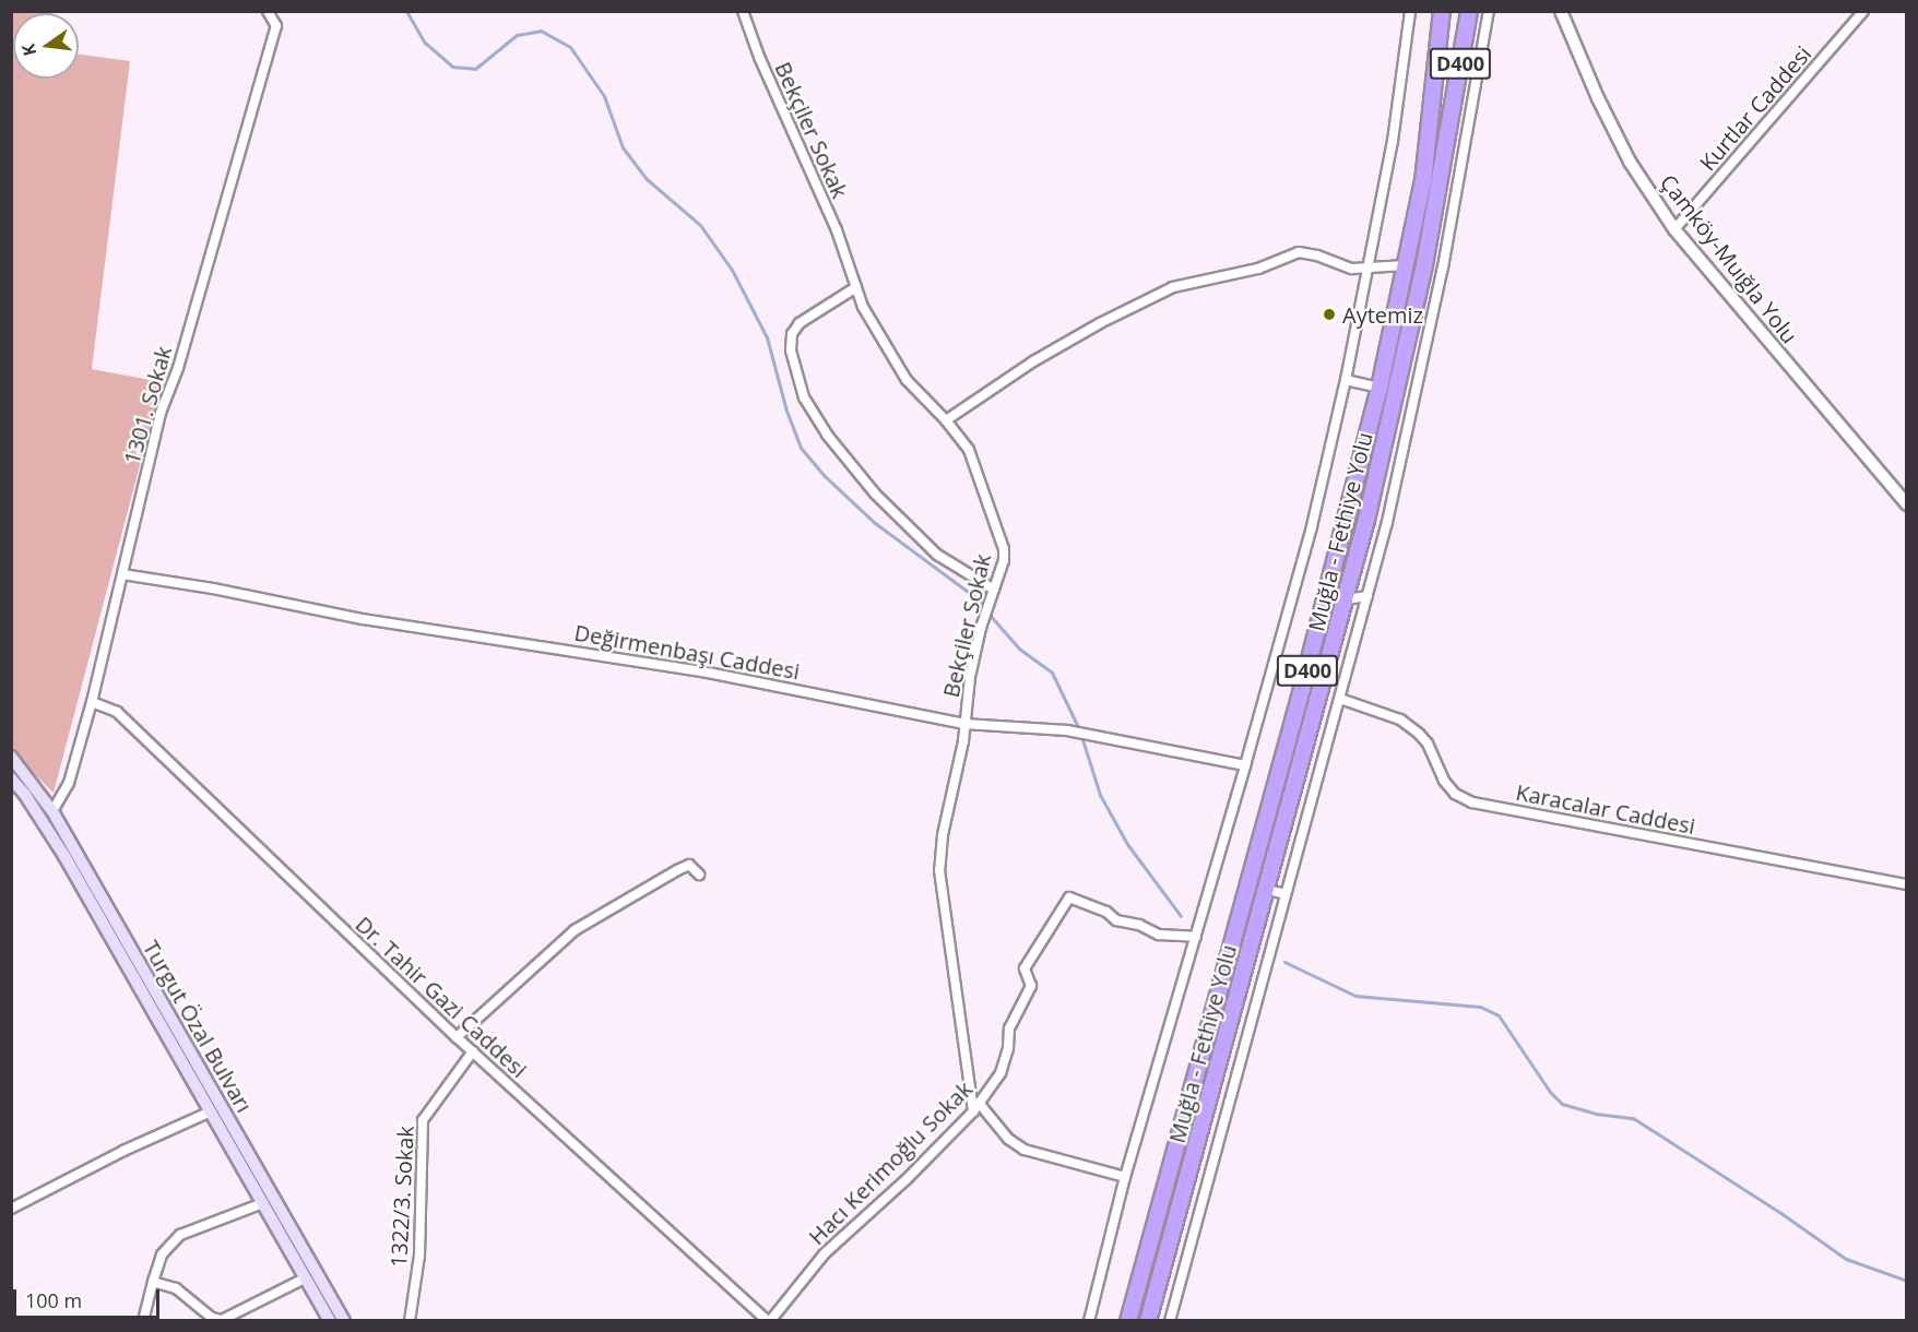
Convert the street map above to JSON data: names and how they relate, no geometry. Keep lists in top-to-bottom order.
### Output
{
  "streets": {
    "highway": ["D400", "Muğla - Fethiye Yolu"],
    "main road": ["Turgut Özal Bulvarı"],
    "street": [
      "Kurtlar Caddesi",
      "Bekçiler Sokak",
      "Çamköy-Muığla Yolu",
      "1301. Sokak",
      "Değirmenbaşı Caddesi",
      "Karacalar Caddesi",
      "Dr. Tahir Gazi Caddesi",
      "Hacı Kerimoğlu Sokak",
      "1322/3. Sokak"
    ]
  },
  "crossings": [
    ["Kurtlar Caddesi", "Çamköy-Muığla Yolu"],
    ["Bekçiler Sokak", "Değirmenbaşı Caddesi"],
    ["Bekçiler Sokak", "Hacı Kerimoğlu Sokak"],
    ["1301. Sokak", "Değirmenbaşı Caddesi"],
    ["1301. Sokak", "Dr. Tahir Gazi Caddesi"],
    ["1301. Sokak", "Turgut Özal Bulvarı"],
    ["Dr. Tahir Gazi Caddesi", "Hacı Kerimoğlu Sokak"],
    ["Dr. Tahir Gazi Caddesi", "1322/3. Sokak"]
  ],
  "places": ["Aytemiz"],
  "scale_bar": "100 m",
  "north": "left"
}
